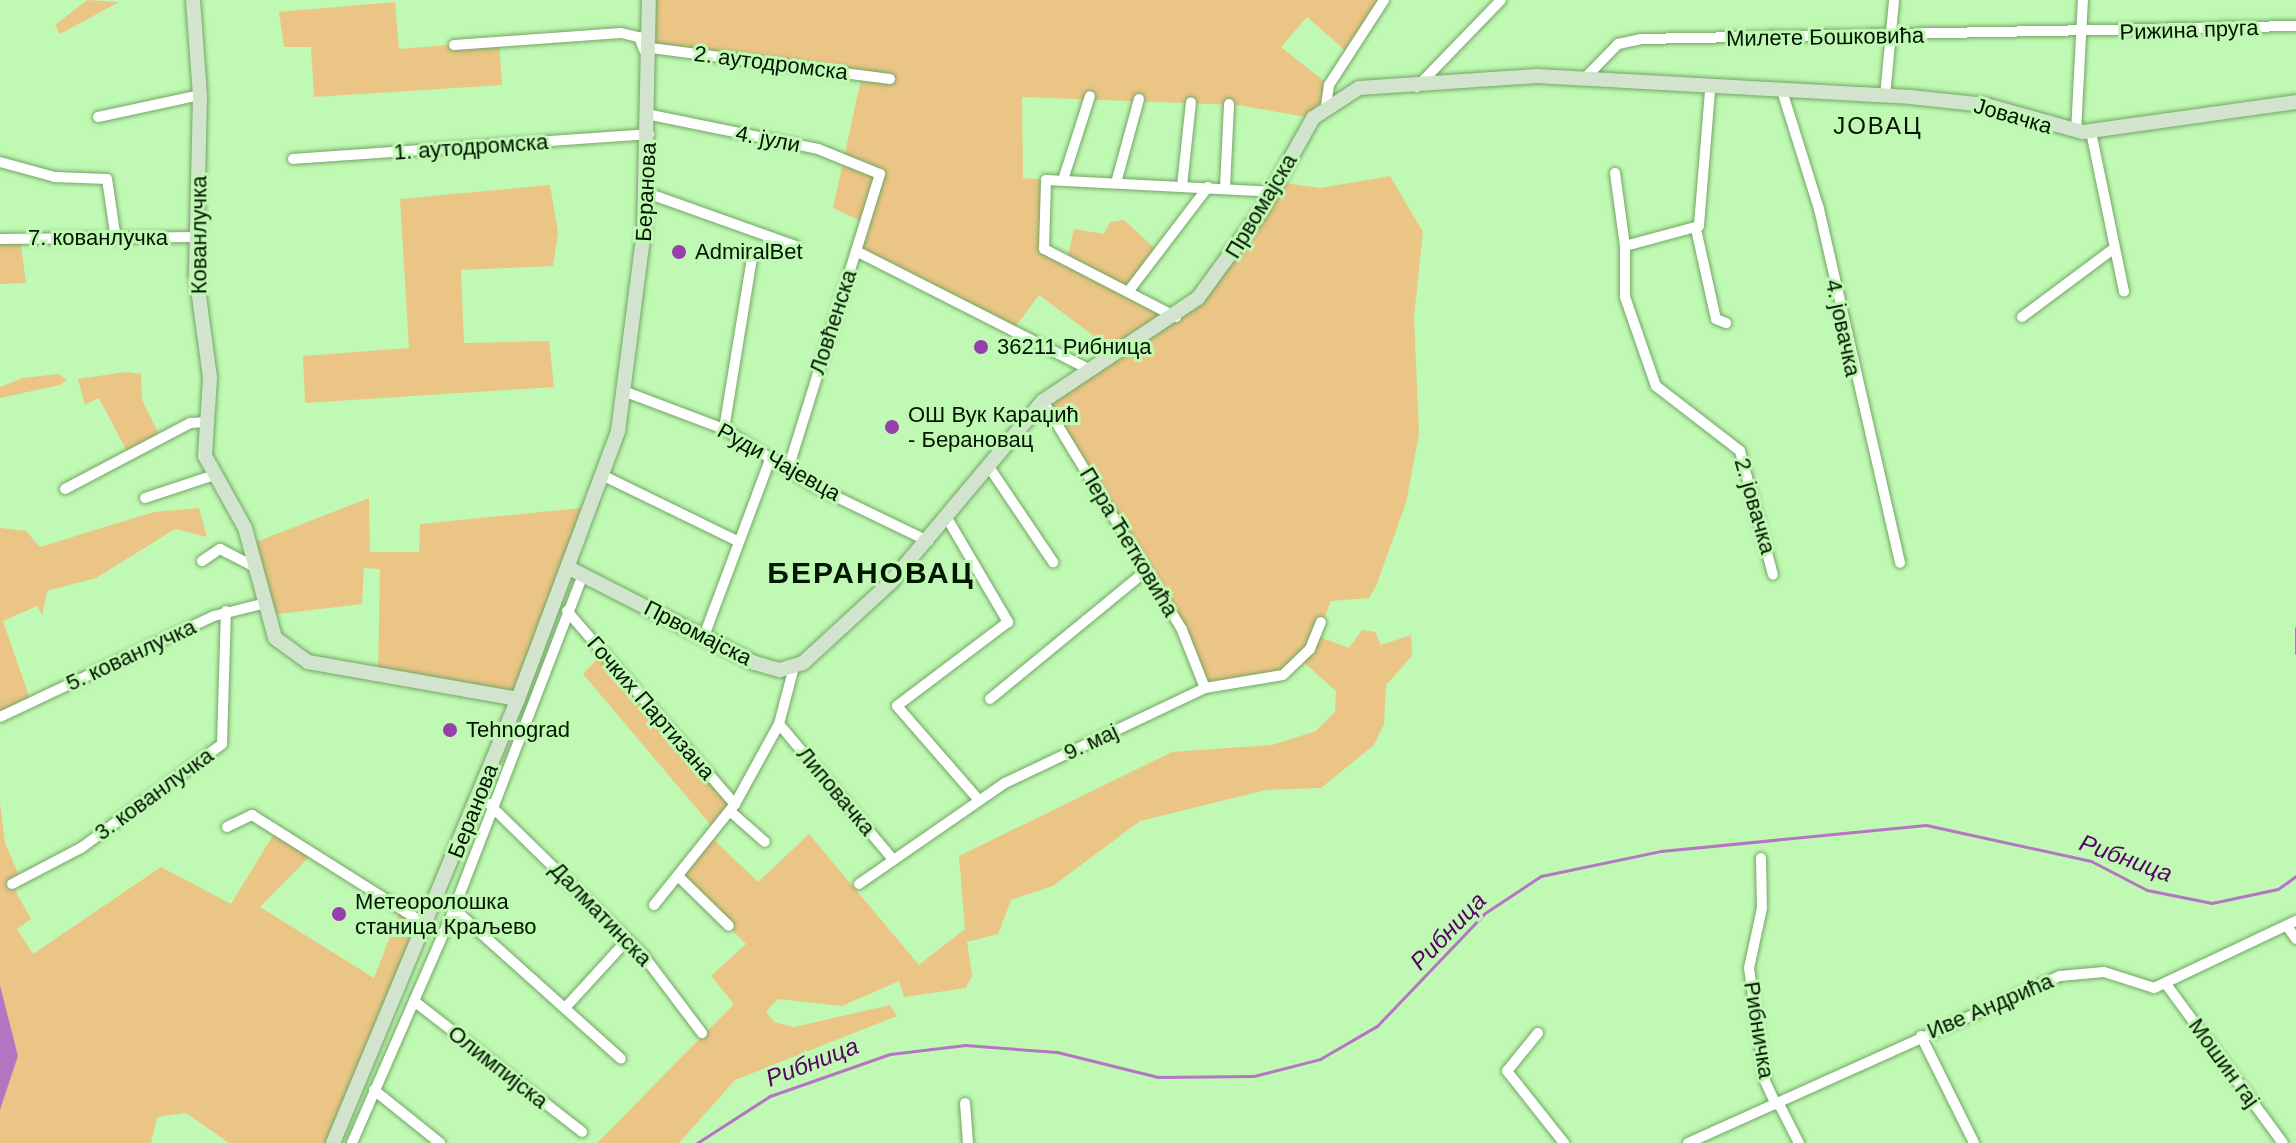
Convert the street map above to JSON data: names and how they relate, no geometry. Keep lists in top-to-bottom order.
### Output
{
  "streets": {
    "main road": [
      "Јовачка",
      "Беранова",
      "Првомајска",
      "Кованлучка"
    ],
    "street": [
      "Рижина пруга",
      "Милете Бошковића",
      "2. аутодромска",
      "4. јули",
      "1. аутодромска",
      "7. кованлучка",
      "Ловћенска",
      "4. јовачка",
      "Руди Чајевца",
      "2. јовачка",
      "Пера Ћетковића",
      "5. кованлучка",
      "Гочких Партизана",
      "9. мај",
      "Липовачка",
      "3. кованлучка",
      "Далматинска",
      "Иве Андрића",
      "Рибничка",
      "Мошин гај",
      "Олимпијска"
    ]
  },
  "crossings": [
    ["Рижина пруга", "Милете Бошковића"],
    ["Милете Бошковића", "Јовачка"],
    ["2. аутодромска", "Беранова"],
    ["Јовачка", "4. јовачка"],
    ["4. јули", "Беранова"],
    ["4. јули", "Ловћенска"],
    ["1. аутодромска", "Беранова"],
    ["Беранова", "Првомајска"],
    ["Беранова", "Кованлучка"],
    ["Беранова", "Руди Чајевца"],
    ["Беранова", "Гочких Партизана"],
    ["Беранова", "Далматинска"],
    ["Беранова", "Олимпијска"],
    ["Првомајска", "Руди Чајевца"],
    ["Првомајска", "Пера Ћетковића"],
    ["Кованлучка", "7. кованлучка"],
    ["Кованлучка", "5. кованлучка"],
    ["Ловћенска", "Руди Чајевца"],
    ["Пера Ћетковића", "9. мај"],
    ["5. кованлучка", "3. кованлучка"],
    ["9. мај", "Липовачка"],
    ["Иве Андрића", "Рибничка"],
    ["Иве Андрића", "Мошин гај"]
  ],
  "districts": ["ЈОВАЦ", "БЕРАНОВАЦ"],
  "water": ["Рибница"],
  "places": [
    "AdmiralBet",
    "36211 Рибница",
    "ОШ Вук Караџић - Берановац",
    "Tehnograd",
    "Метеоролошка станица Краљево"
  ]
}
